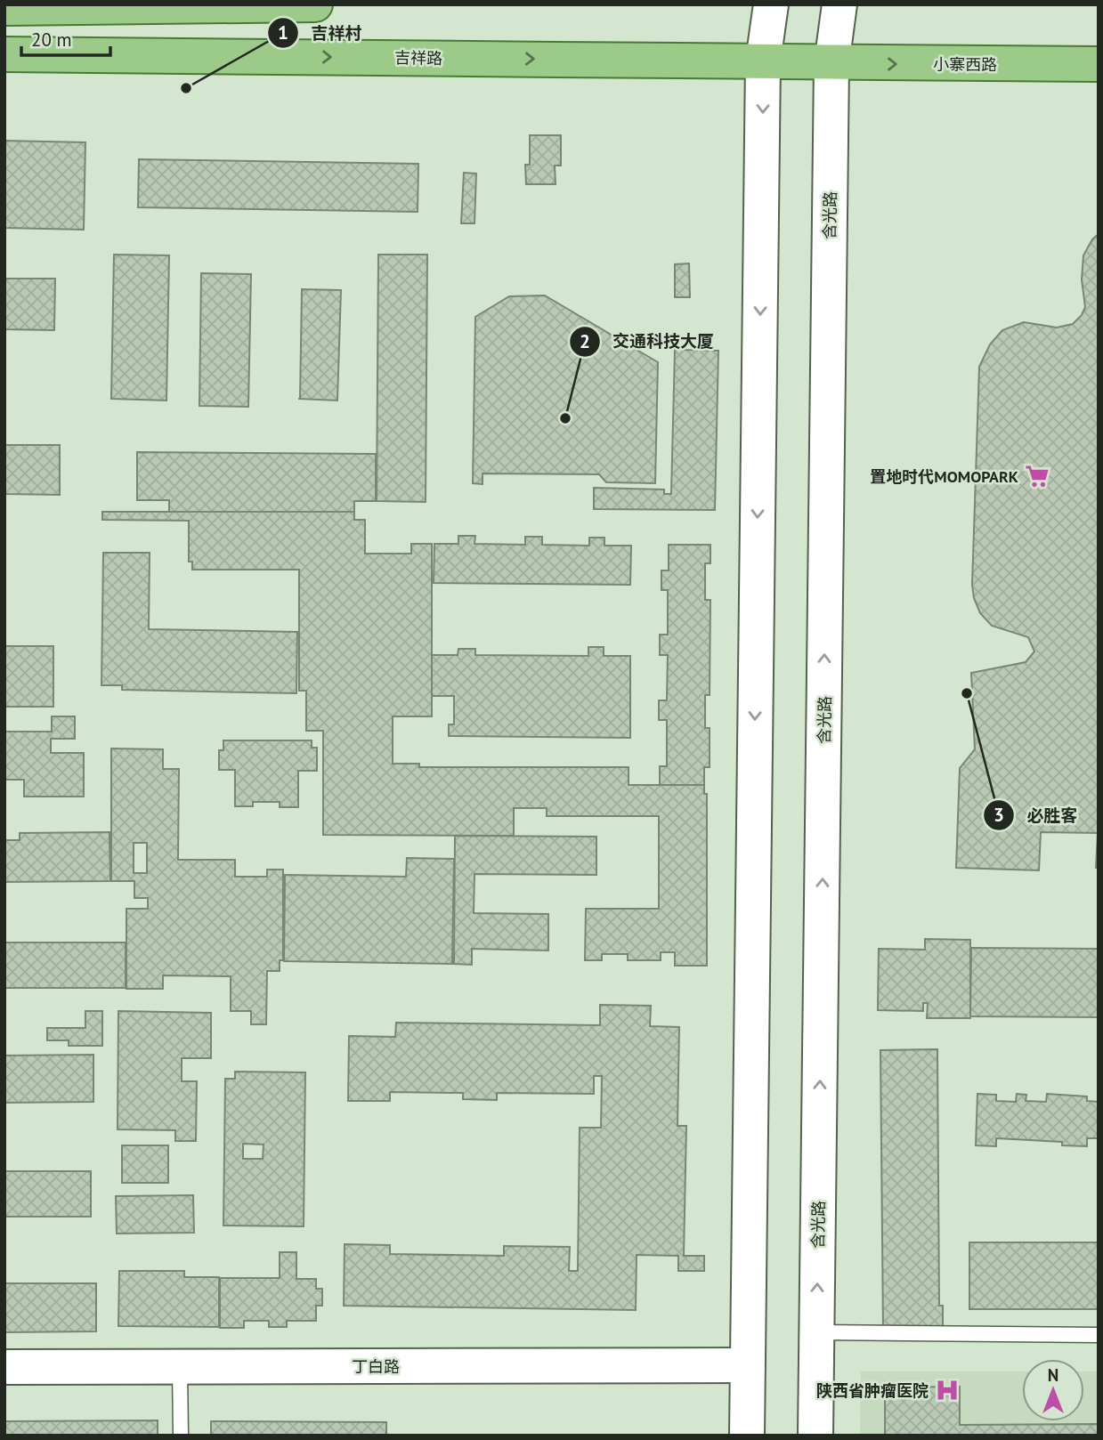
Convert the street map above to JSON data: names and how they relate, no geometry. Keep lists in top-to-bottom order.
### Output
{
  "streets": {
    "main road": [
      "吉祥路",
      "小寨西路",
      "含光路",
      "丁白路"
    ]
  },
  "crossings": [
    ["吉祥路", "小寨西路"],
    ["吉祥路", "含光路"],
    ["小寨西路", "含光路"]
  ],
  "one_way": ["小寨西路"],
  "places": {
    "other": ["吉祥村", "交通科技大厦", "必胜客"],
    "supermarket": ["置地时代MOMOPARK"],
    "hospital": ["陕西省肿瘤医院"]
  },
  "scale_bar": "20 m",
  "north": "top"
}
